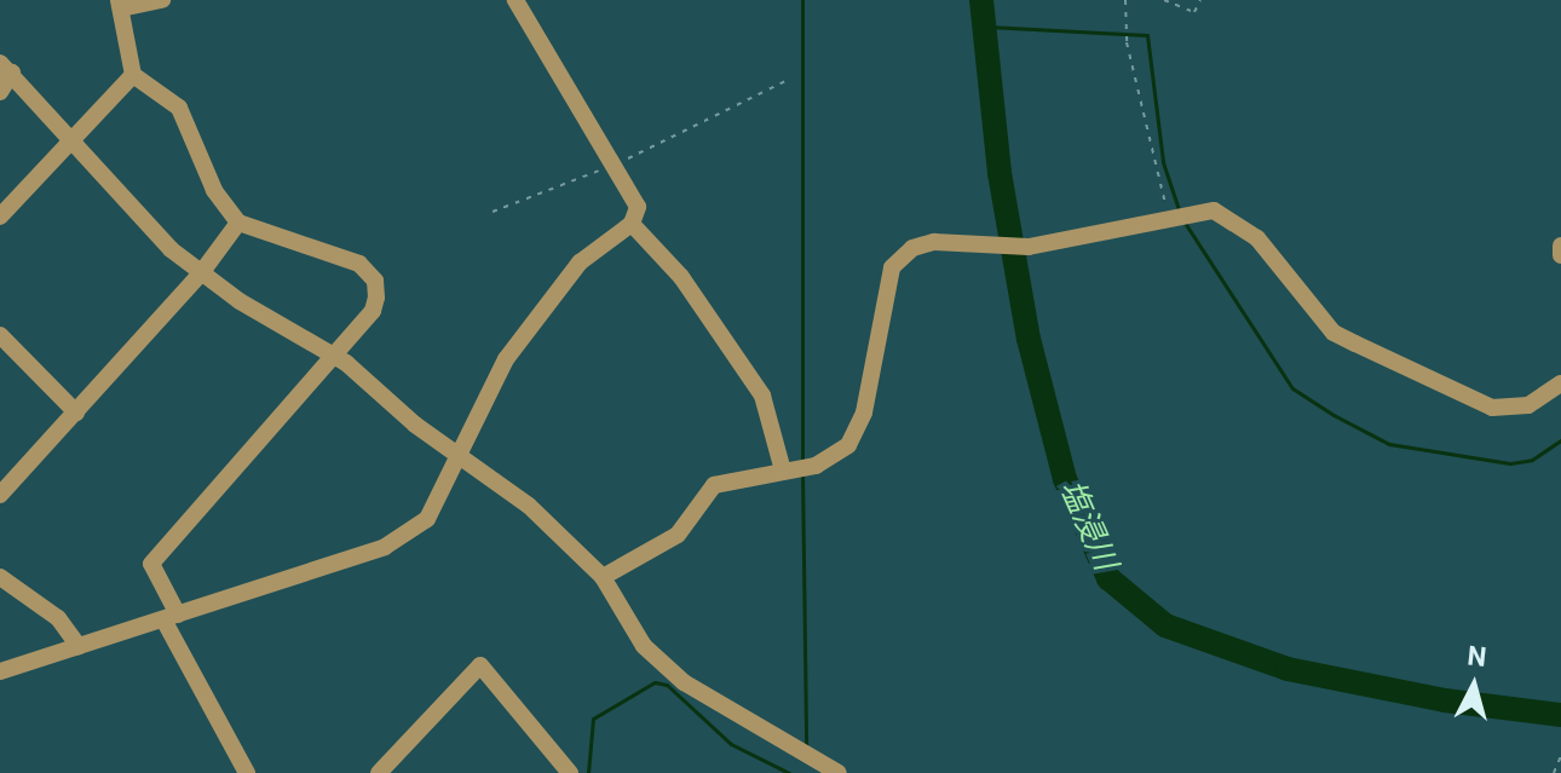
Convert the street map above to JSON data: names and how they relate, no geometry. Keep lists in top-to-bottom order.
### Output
{
  "water": ["塩浸川"],
  "north": "top"
}
